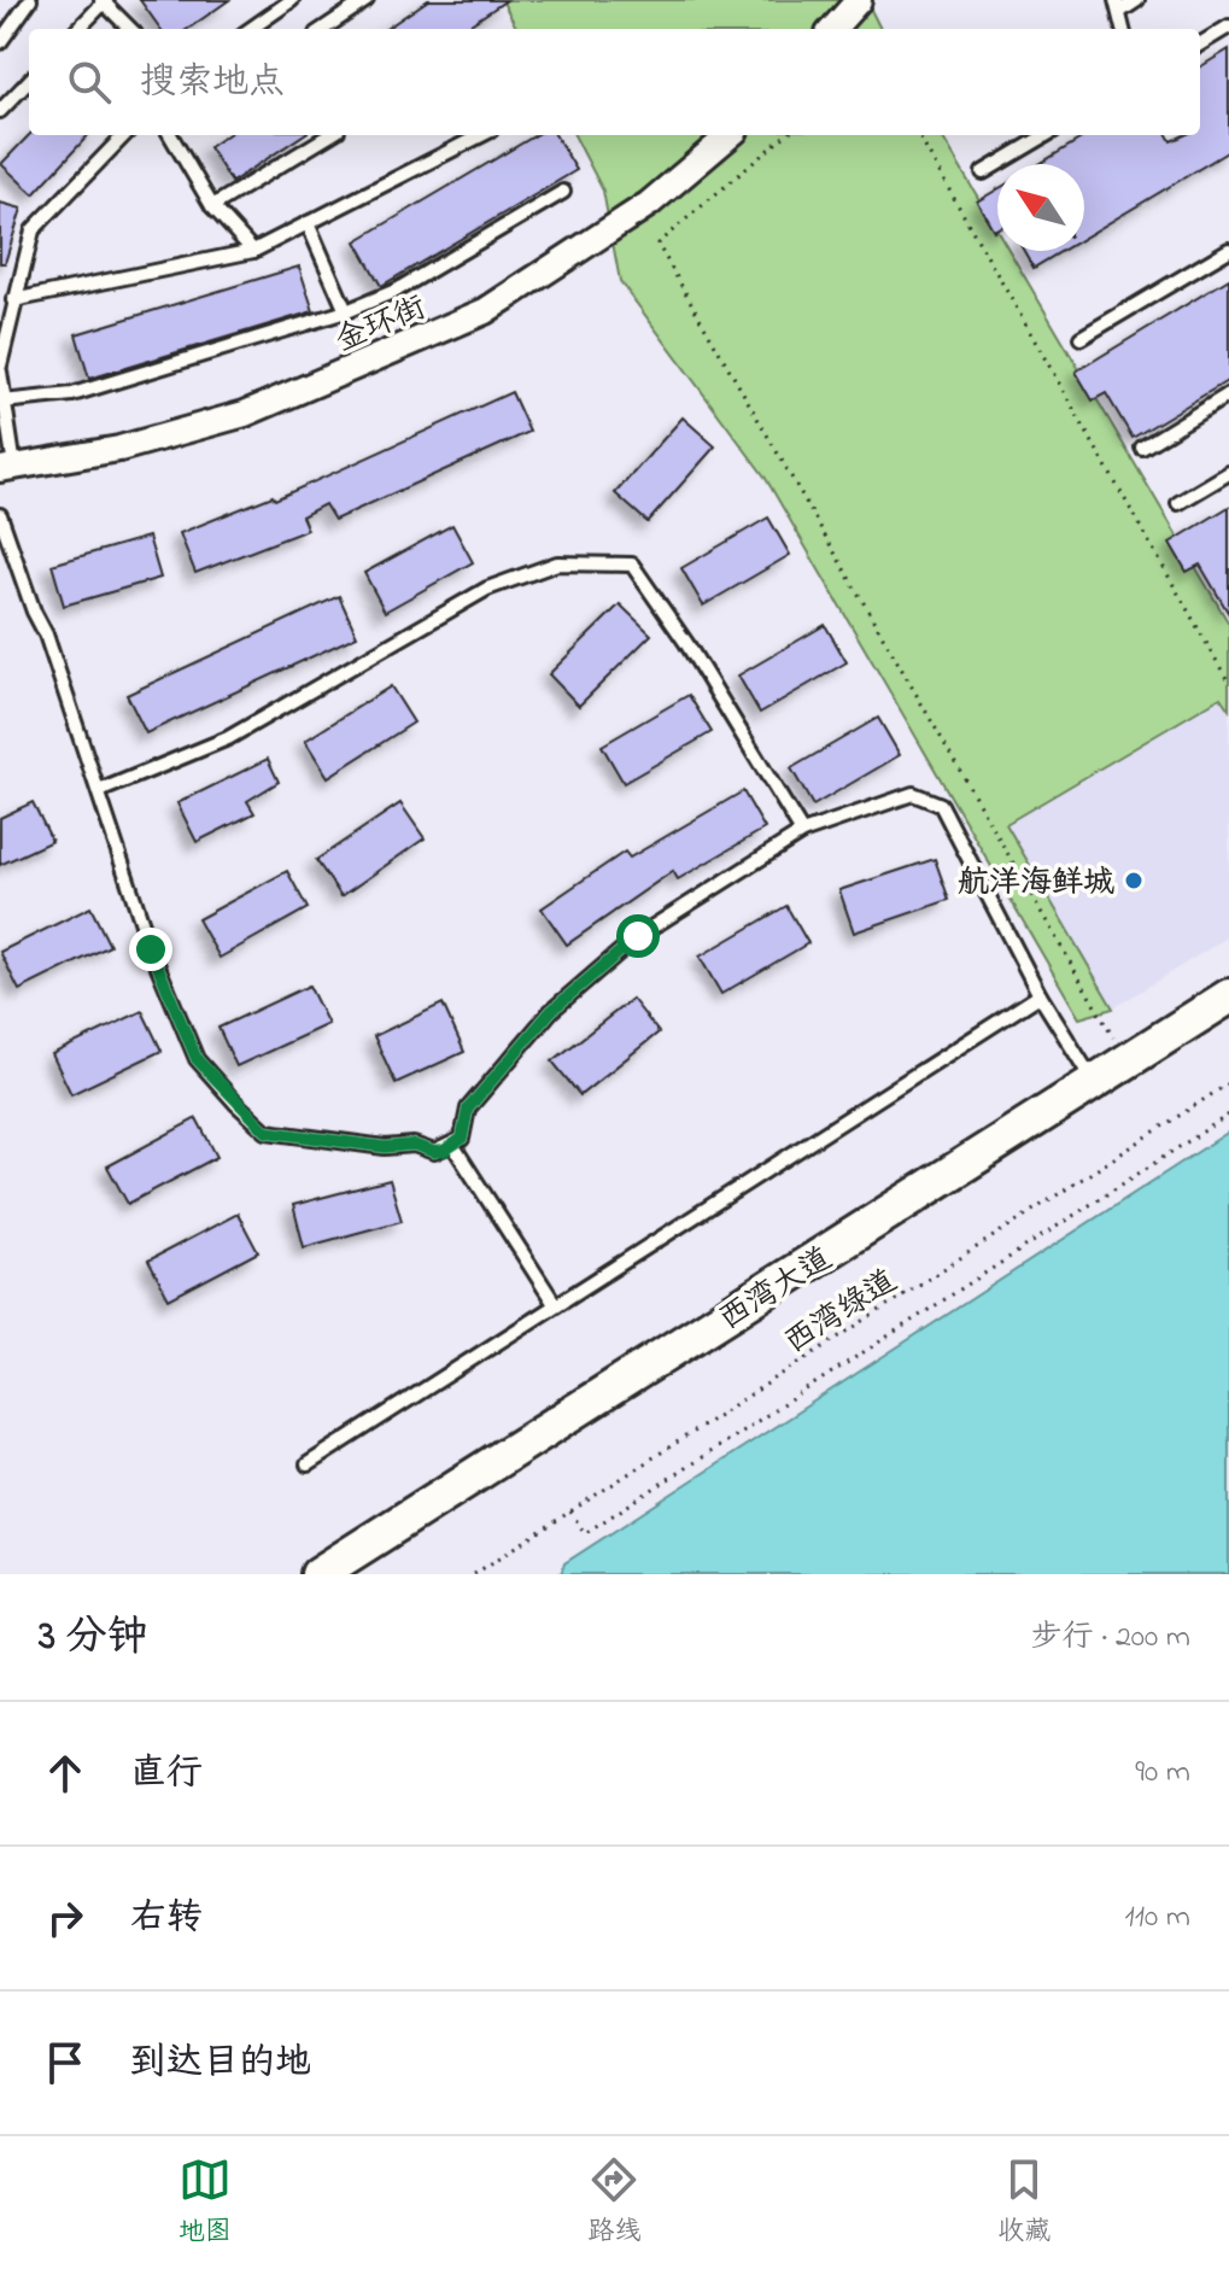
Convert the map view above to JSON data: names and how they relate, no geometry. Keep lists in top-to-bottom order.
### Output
{
  "streets": {
    "main road": ["西湾大道"],
    "street": ["金环街"],
    "path": ["西湾绿道"]
  },
  "places": ["航洋海鲜城"],
  "north": "top left",
  "page": {
    "search": "搜索地点",
    "heading": ["3 分钟", "步行 · 200 m"],
    "list": [
      ["直行", "90 m"],
      ["右转", "110 m"],
      "到达目的地"
    ],
    "nav": ["地图", "路线", "收藏"]
  }
}
